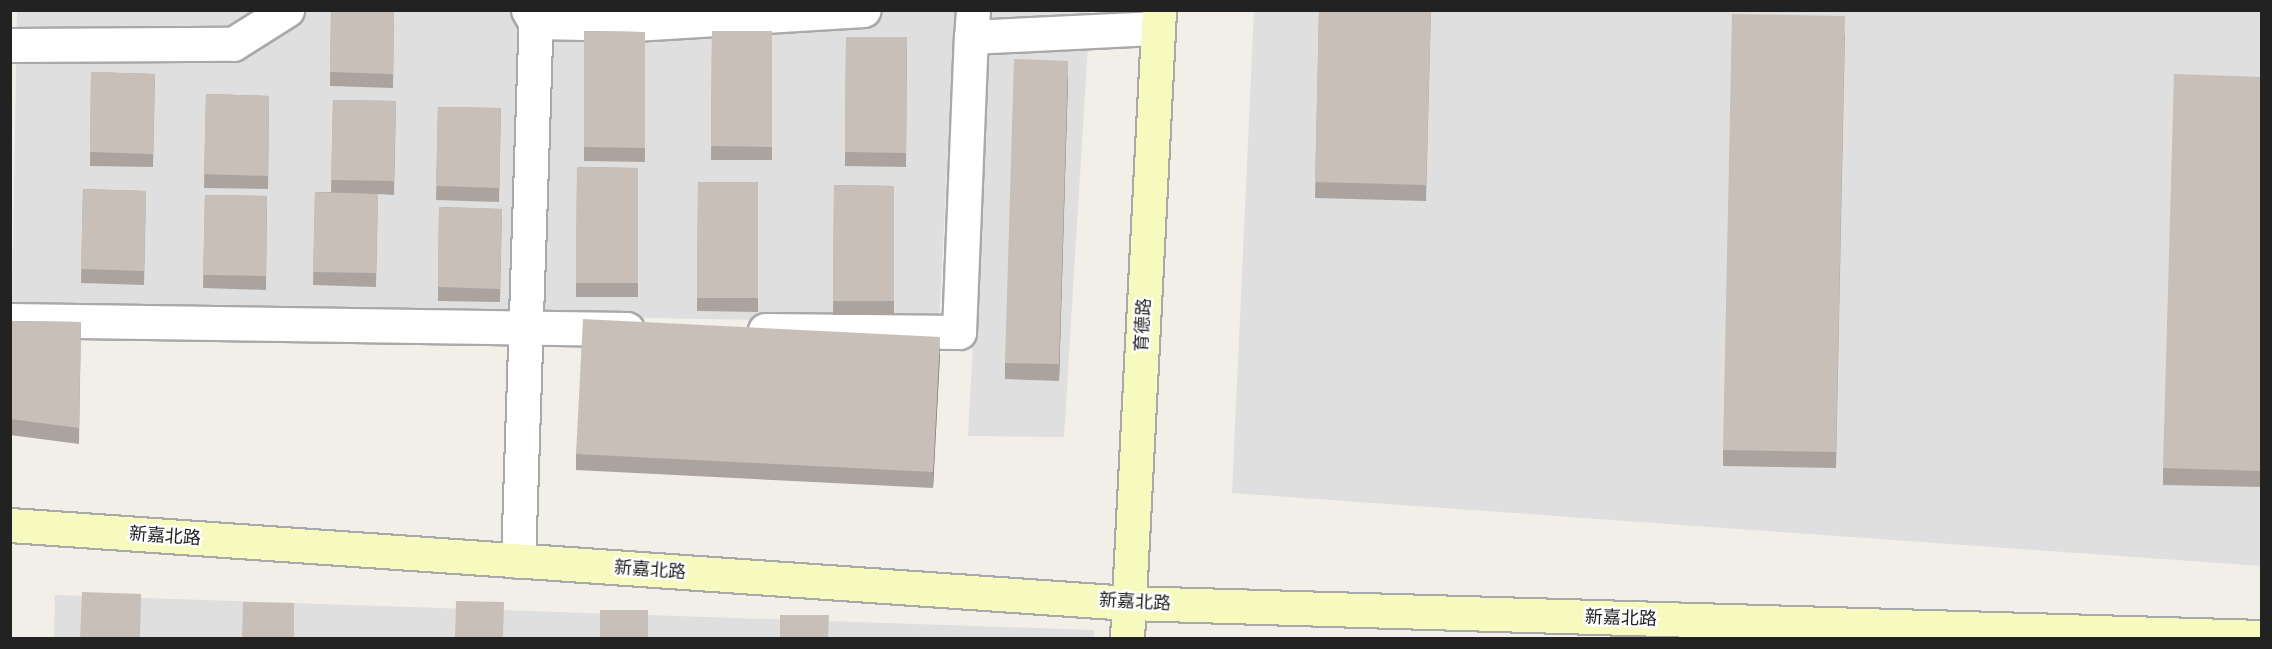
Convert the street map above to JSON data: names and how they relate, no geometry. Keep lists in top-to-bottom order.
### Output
{
  "streets": {
    "street": ["育德路", "新嘉北路"]
  },
  "crossings": [
    ["育德路", "新嘉北路"]
  ]
}
